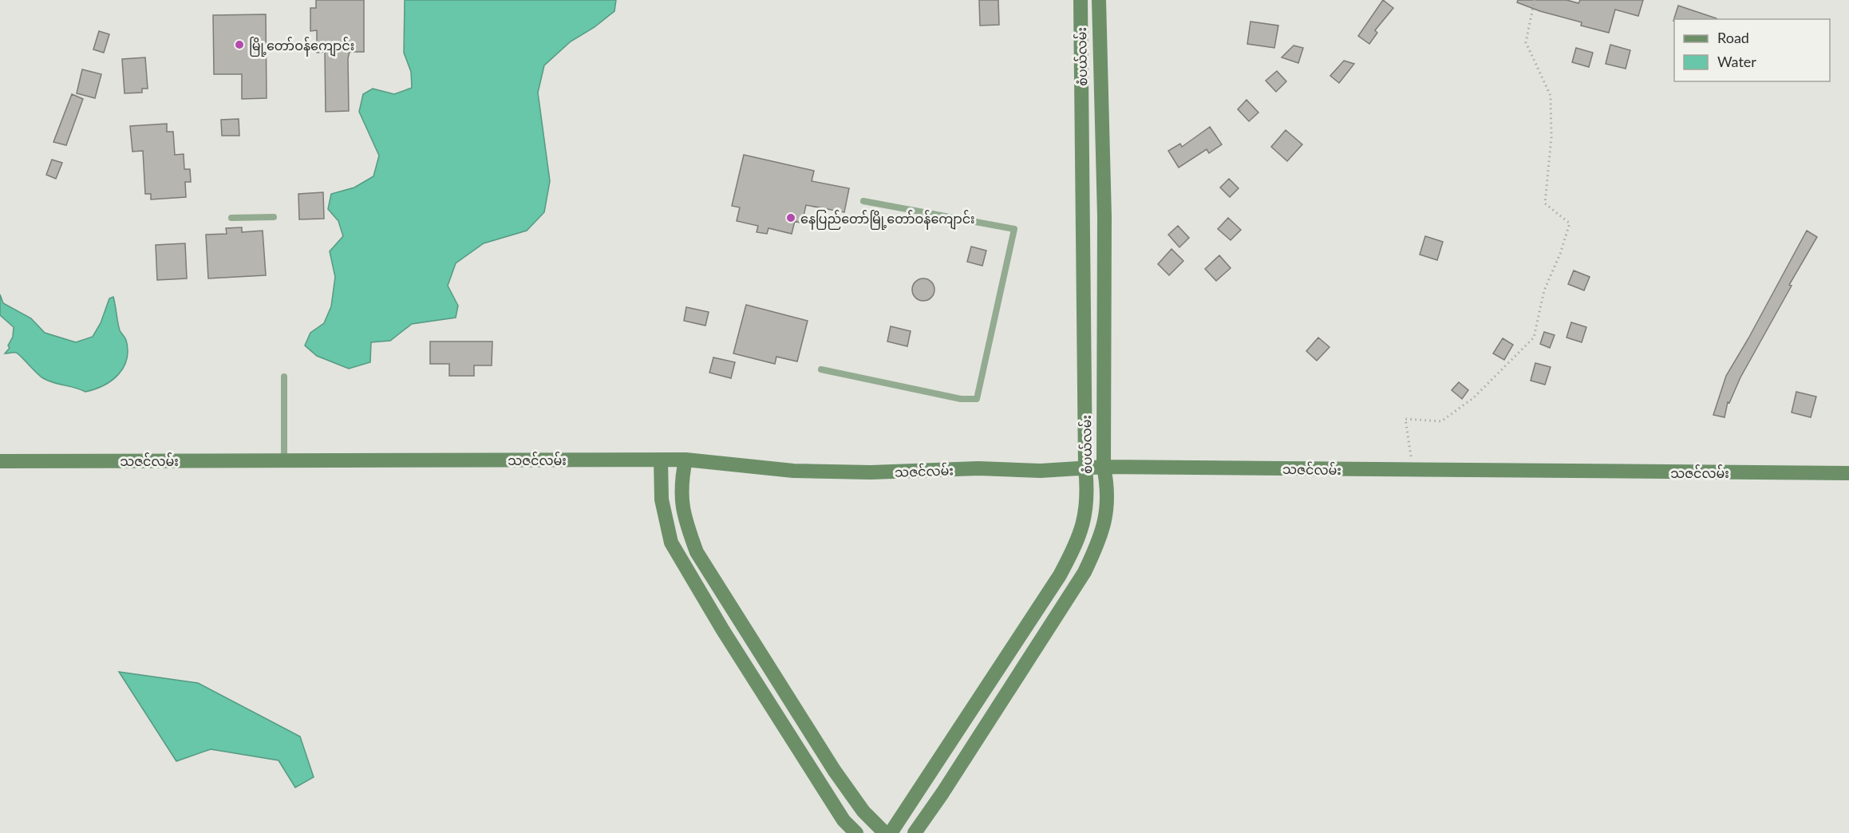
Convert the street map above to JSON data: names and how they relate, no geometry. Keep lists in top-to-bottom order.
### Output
{
  "streets": {
    "street": ["စံပယ်လမ်း", "သဇင်လမ်း"]
  },
  "crossings": [
    ["စံပယ်လမ်း", "သဇင်လမ်း"]
  ],
  "places": ["မြို့တော်ဝန်ကျောင်း", "နေပြည်တော်မြို့တော်ဝန်ကျောင်း"],
  "legend": ["Road", "Water"]
}
